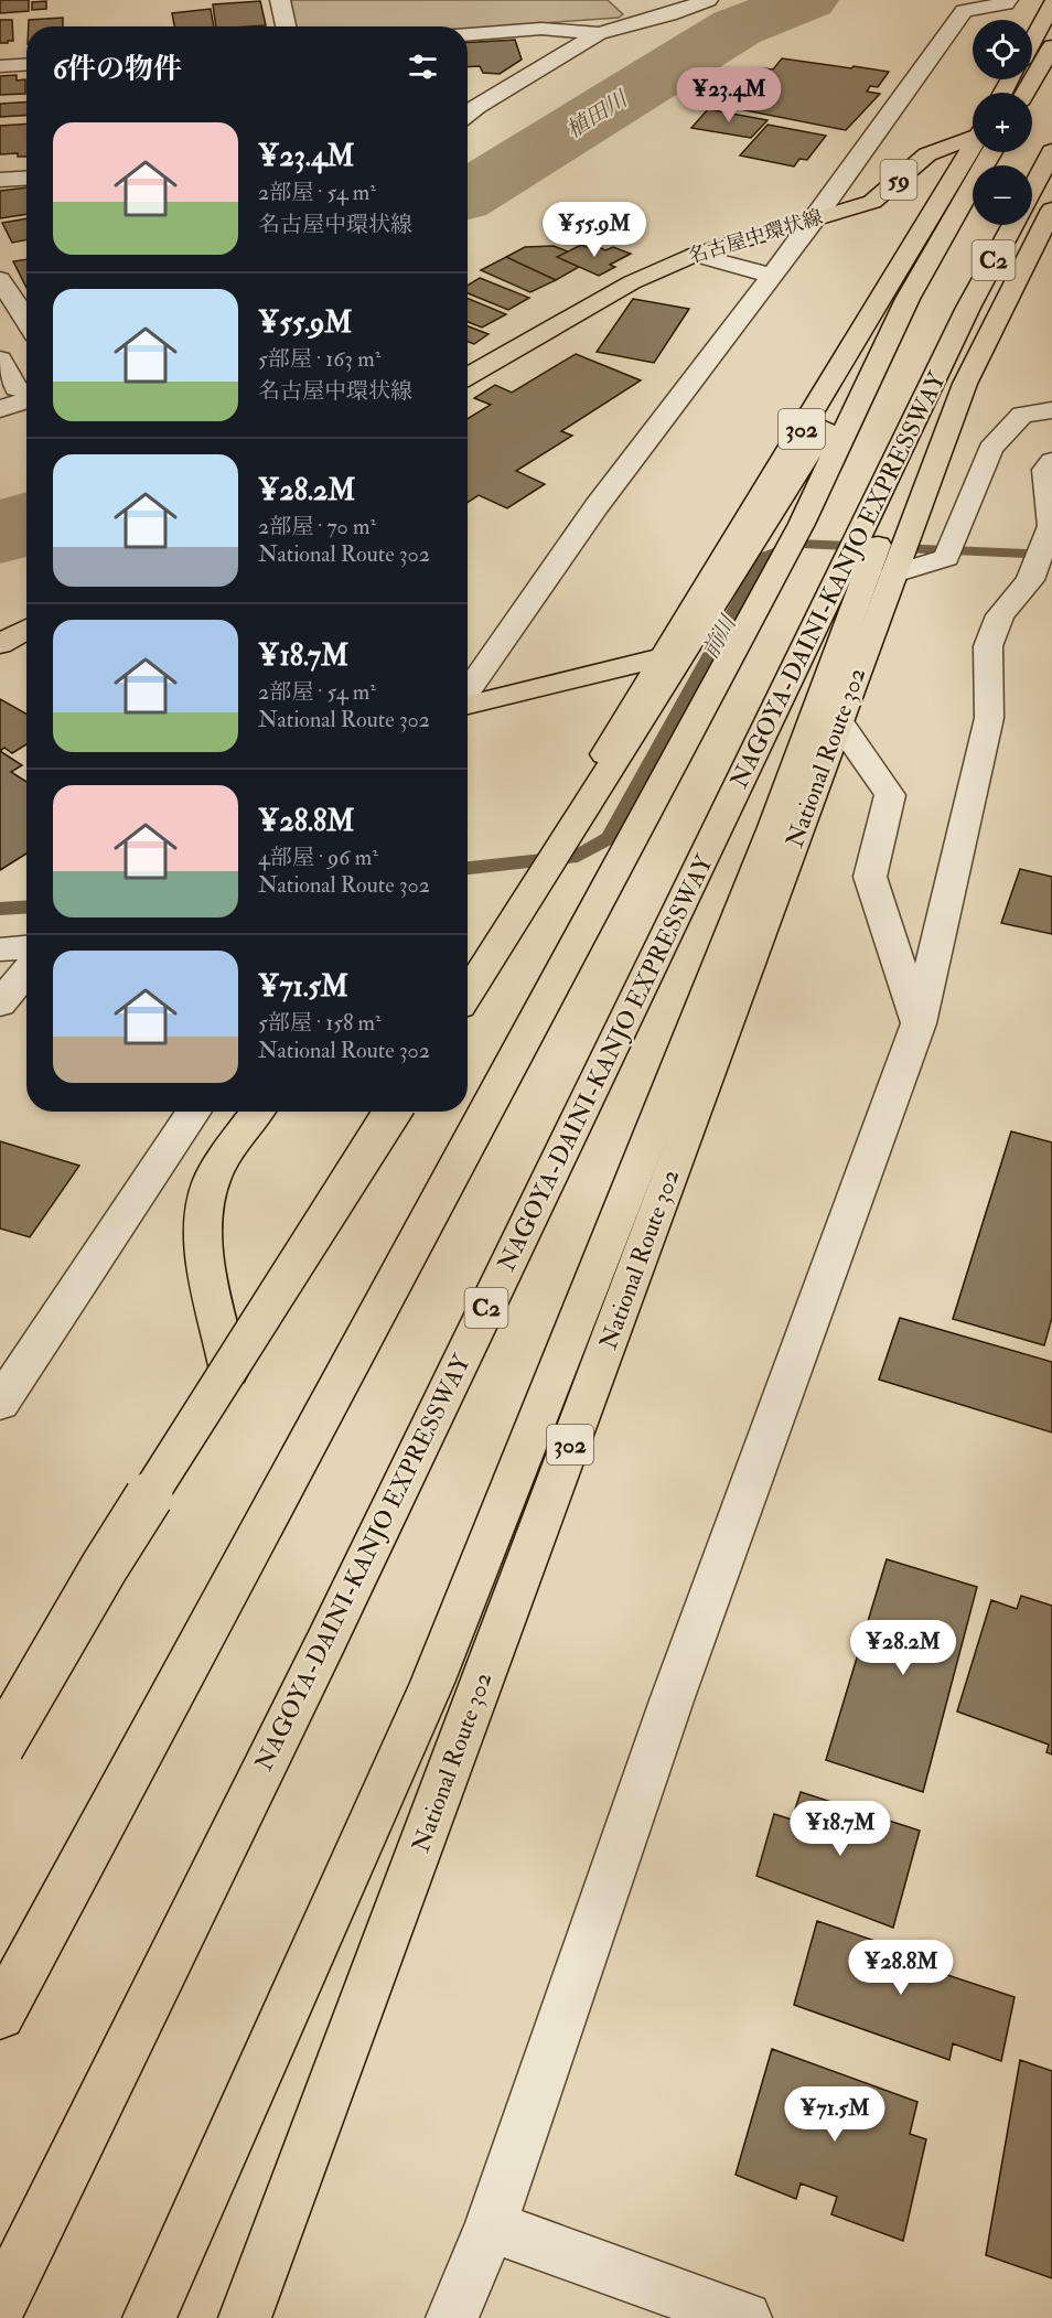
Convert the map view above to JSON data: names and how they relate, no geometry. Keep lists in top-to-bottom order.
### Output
{
  "streets": {
    "main road": [
      "59",
      "名古屋中環状線",
      "C2",
      "302",
      "NAGOYA-DAINI-KANJO EXPRESSWAY",
      "National Route 302"
    ]
  },
  "water": ["植田川", "前川"],
  "page": {
    "map_buttons": ["+", "−"],
    "heading": "6件の物件",
    "price": [
      "¥23.4M",
      "¥55.9M",
      "¥28.2M",
      "¥18.7M",
      "¥28.8M",
      "¥71.5M"
    ],
    "list": [
      {
        "name": "¥23.4M",
        "note": "2部屋 · 54 m² · 名古屋中環状線"
      },
      {
        "name": "¥55.9M",
        "note": "5部屋 · 163 m² · 名古屋中環状線"
      },
      {
        "name": "¥28.2M",
        "note": "2部屋 · 70 m² · National Route 302"
      },
      {
        "name": "¥18.7M",
        "note": "2部屋 · 54 m² · National Route 302"
      },
      {
        "name": "¥28.8M",
        "note": "4部屋 · 96 m² · National Route 302"
      },
      {
        "name": "¥71.5M",
        "note": "5部屋 · 158 m² · National Route 302"
      }
    ]
  }
}
